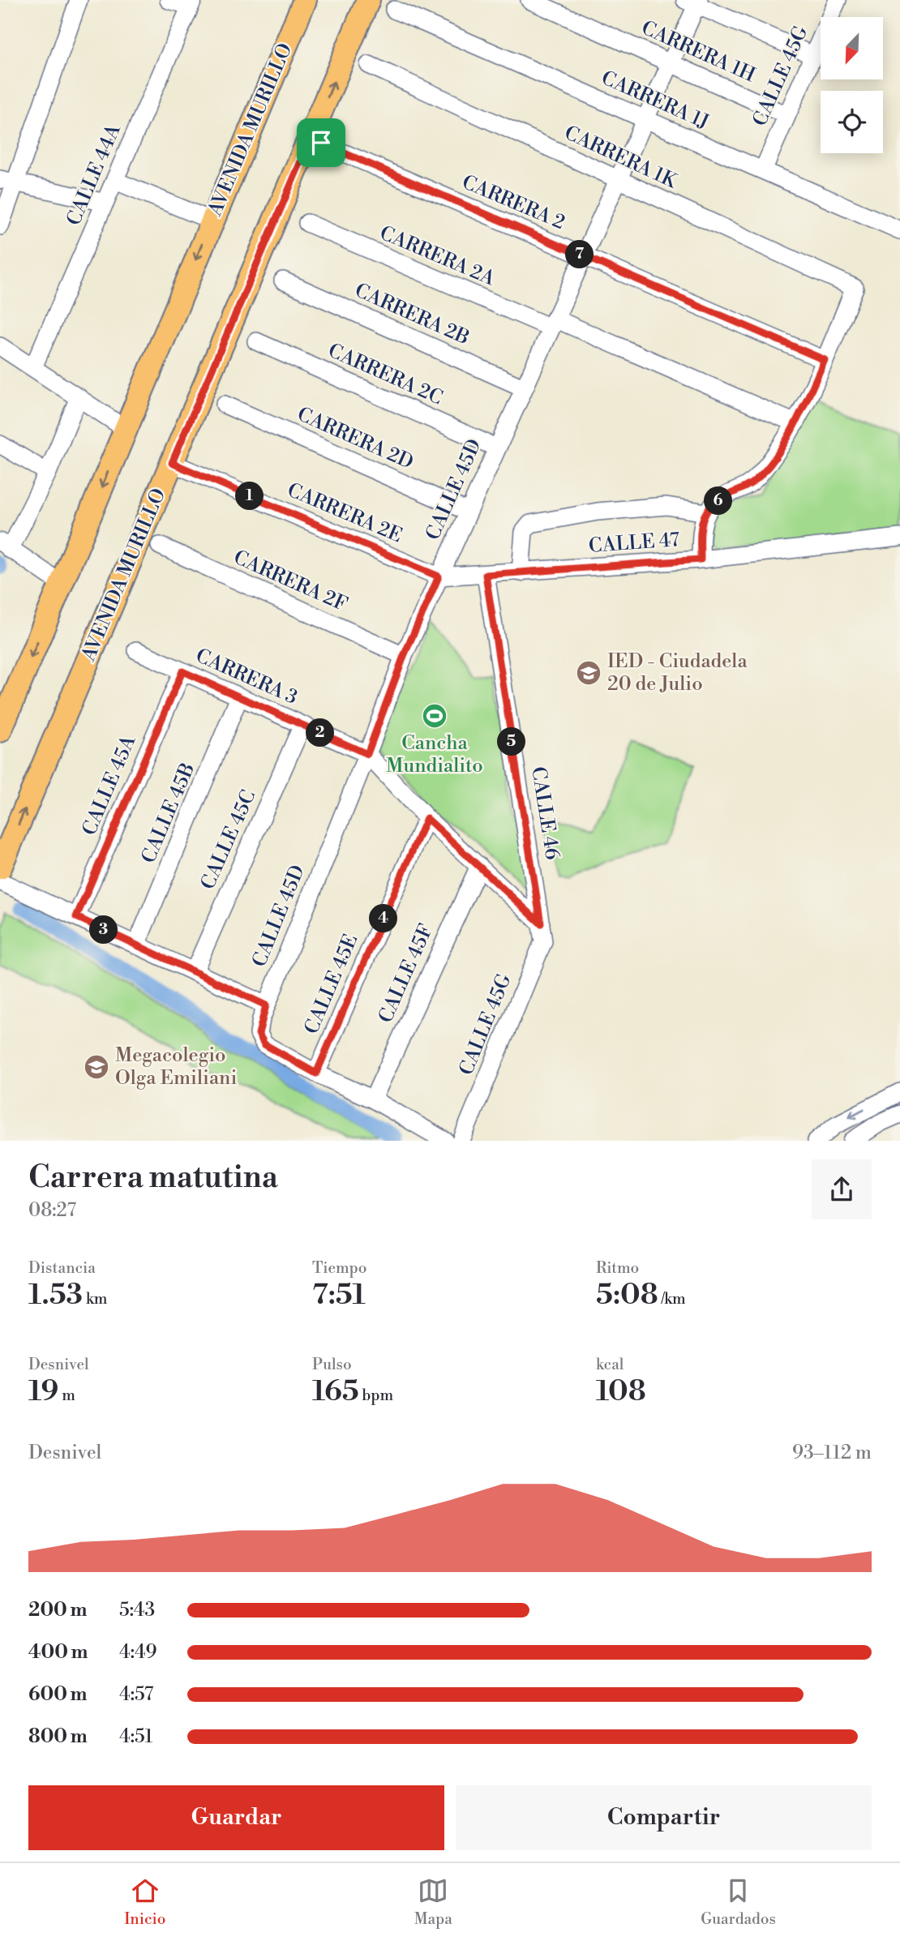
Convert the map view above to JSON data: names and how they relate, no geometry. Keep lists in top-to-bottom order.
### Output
{
  "streets": {
    "main road": ["AVENIDA MURILLO"],
    "street": [
      "CARRERA 1H",
      "CALLE 45G",
      "CARRERA 1J",
      "CARRERA 1K",
      "CALLE 44A",
      "CARRERA 2",
      "CARRERA 2A",
      "CARRERA 2B",
      "CARRERA 2C",
      "CARRERA 2D",
      "CALLE 45D",
      "CARRERA 2E",
      "CALLE 47",
      "CARRERA 2F",
      "CARRERA 3",
      "CALLE 45A",
      "CALLE 45B",
      "CALLE 46",
      "CALLE 45C",
      "CALLE 45F",
      "CALLE 45E"
    ]
  },
  "crossings": [
    ["CARRERA 1H", "CALLE 45G"],
    ["CARRERA 1H", "CALLE 45D"],
    ["CALLE 45G", "CARRERA 1J"],
    ["CALLE 45G", "CARRERA 3"],
    ["CALLE 45G", "CALLE 46"],
    ["CARRERA 1J", "CALLE 45D"],
    ["AVENIDA MURILLO", "CARRERA 2"],
    ["AVENIDA MURILLO", "CARRERA 2E"],
    ["CARRERA 1K", "CARRERA 2"],
    ["CARRERA 1K", "CALLE 45D"],
    ["CARRERA 2", "CALLE 45D"],
    ["CARRERA 2A", "CALLE 45D"],
    ["CARRERA 2B", "CALLE 45D"],
    ["CARRERA 2C", "CALLE 45D"],
    ["CARRERA 2D", "CALLE 45D"],
    ["CALLE 45D", "CARRERA 2E"],
    ["CALLE 45D", "CALLE 47"],
    ["CALLE 45D", "CARRERA 2F"],
    ["CALLE 45D", "CARRERA 3"],
    ["CALLE 45D", "CALLE 45F"],
    ["CALLE 45D", "CALLE 45E"],
    ["CARRERA 2E", "CALLE 47"],
    ["CALLE 47", "CALLE 46"],
    ["CARRERA 3", "CALLE 45A"],
    ["CARRERA 3", "CALLE 45B"],
    ["CARRERA 3", "CALLE 46"],
    ["CARRERA 3", "CALLE 45C"],
    ["CARRERA 3", "CALLE 45F"],
    ["CARRERA 3", "CALLE 45E"]
  ],
  "places": {
    "school or university": ["IED - Ciudadela 20 de Julio", "Megacolegio Olga Emiliani"],
    "sports": ["Cancha Mundialito"]
  },
  "north": "bottom left",
  "page": {
    "pins": [
      "7",
      "1",
      "6",
      "2",
      "5",
      "4",
      "3"
    ],
    "heading": ["Carrera matutina", "08:27"],
    "stats": [
      ["Distancia", "1.53 km"],
      ["Tiempo", "7:51"],
      ["Ritmo", "5:08 /km"],
      ["Desnivel", "19 m"],
      ["Pulso", "165 bpm"],
      ["kcal", "108"]
    ],
    "chart": ["Desnivel", "93–112 m"],
    "list": [
      {
        "name": "200 m",
        "note": "5:43"
      },
      {
        "name": "400 m",
        "note": "4:49"
      },
      {
        "name": "600 m",
        "note": "4:57"
      },
      {
        "name": "800 m",
        "note": "4:51"
      }
    ],
    "buttons": ["Guardar", "Compartir"],
    "tabs": ["Inicio", "Mapa", "Guardados"]
  }
}
